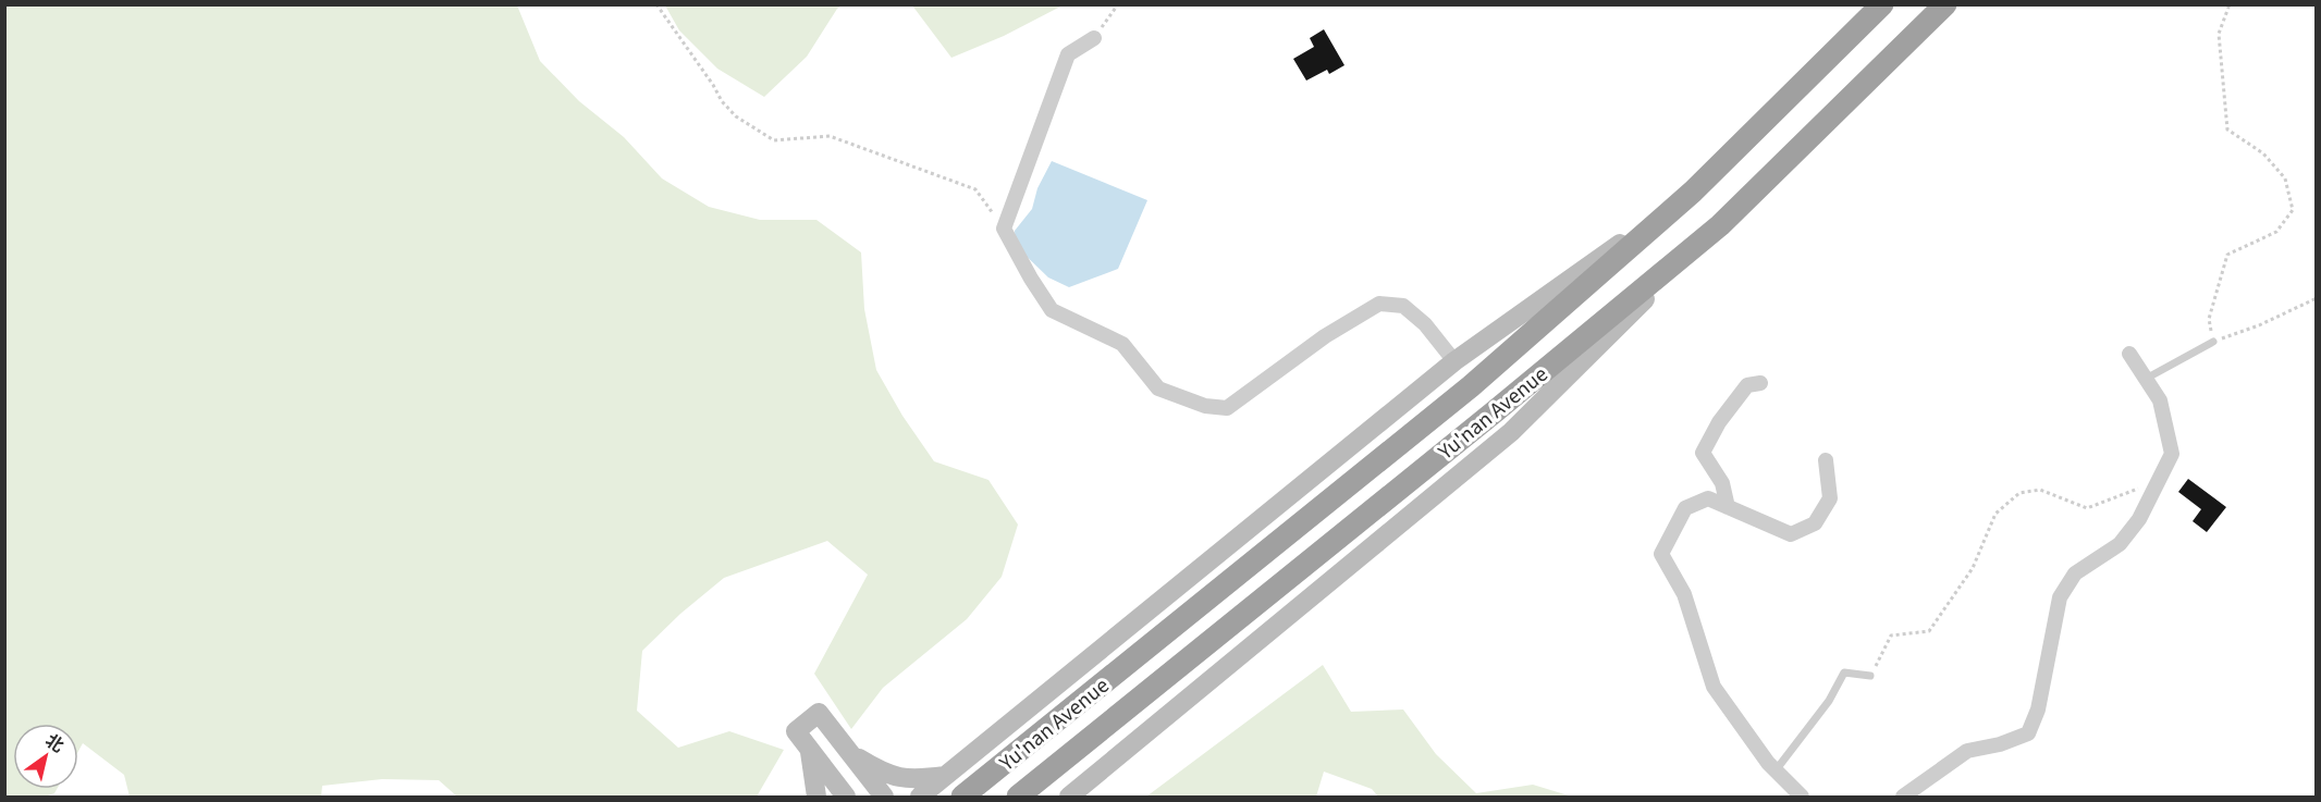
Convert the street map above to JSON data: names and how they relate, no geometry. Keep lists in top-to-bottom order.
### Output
{
  "streets": {
    "highway": ["Yu'nan Avenue"]
  },
  "north": "top right"
}
